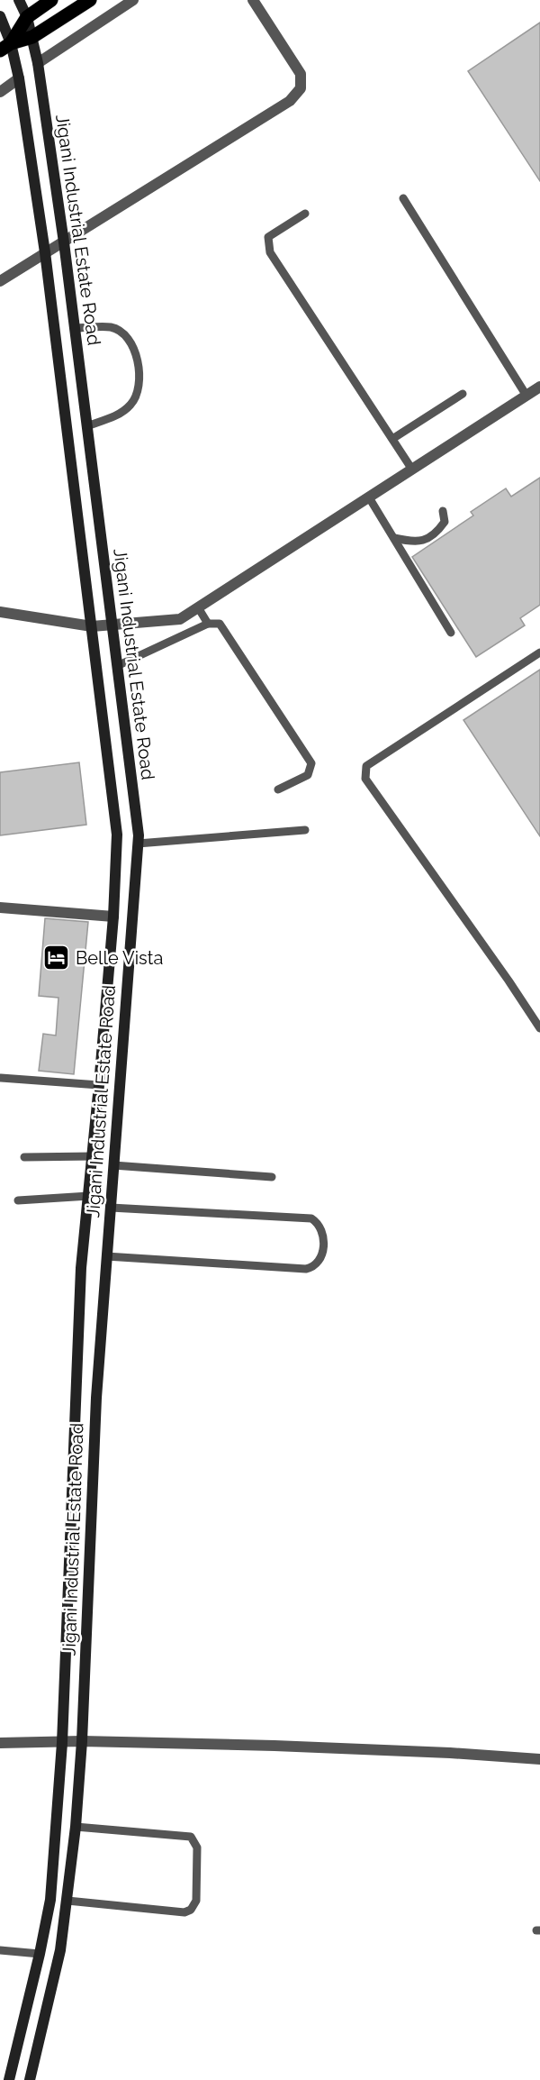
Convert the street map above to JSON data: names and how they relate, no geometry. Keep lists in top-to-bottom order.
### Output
{
  "streets": {
    "main road": ["Jigani Industrial Estate Road"]
  },
  "places": {
    "hotel": ["Belle Vista"]
  }
}
